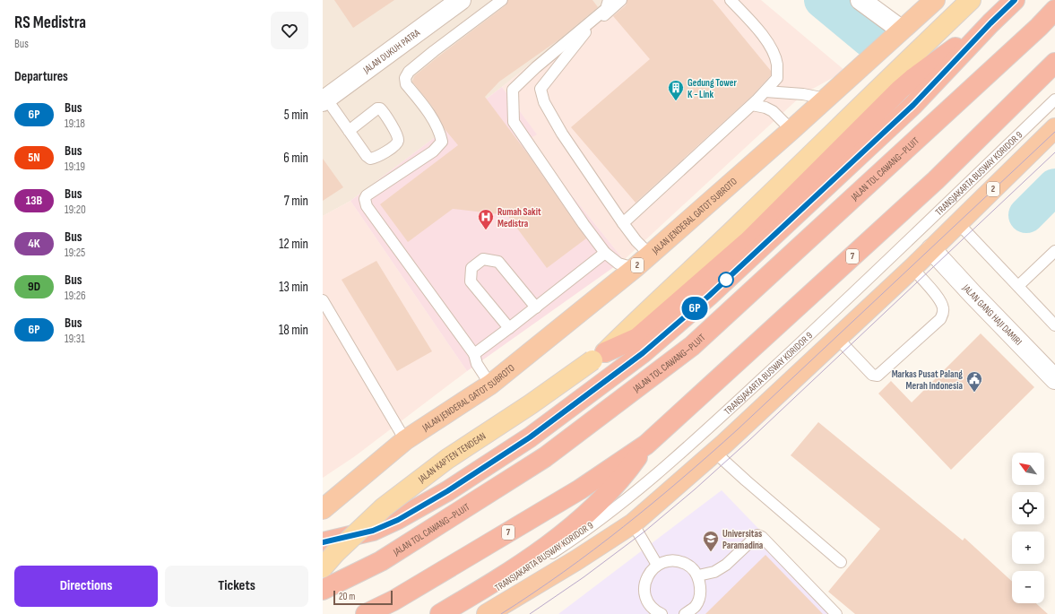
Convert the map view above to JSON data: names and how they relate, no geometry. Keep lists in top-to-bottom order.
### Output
{
  "streets": {
    "highway": [
      "JALAN TOL CAWANG–PLUIT",
      "2",
      "JALAN JENDERAL GATOT SUBROTO",
      "7"
    ],
    "main road": ["JALAN KAPTEN TENDEAN"],
    "street": ["JALAN DUKUH PATRA", "JALAN GANG HAJI DAMIRI"],
    "lane": ["TRANSJAKARTA BUSWAY KORIDOR 9"]
  },
  "crossings": [
    ["2", "JALAN GANG HAJI DAMIRI"]
  ],
  "places": {
    "building": ["Gedung Tower K - Link"],
    "hospital": ["Rumah Sakit Medistra"],
    "public building": ["Markas Pusat Palang Merah Indonesia"],
    "school or university": ["Universitas Paramadina"]
  },
  "lines": ["bus line 6P"],
  "scale_bar": "20 m",
  "north": "top left",
  "page": {
    "heading": [
      ["RS Medistra", "Bus"],
      "Departures"
    ],
    "on_map": "6P",
    "list": [
      {
        "mark": "6P",
        "name": "Bus",
        "note": "19:18",
        "value": "5 min"
      },
      {
        "mark": "5N",
        "name": "Bus",
        "note": "19:19",
        "value": "6 min"
      },
      {
        "mark": "13B",
        "name": "Bus",
        "note": "19:20",
        "value": "7 min"
      },
      {
        "mark": "4K",
        "name": "Bus",
        "note": "19:25",
        "value": "12 min"
      },
      {
        "mark": "9D",
        "name": "Bus",
        "note": "19:26",
        "value": "13 min"
      },
      {
        "mark": "6P",
        "name": "Bus",
        "note": "19:31",
        "value": "18 min"
      }
    ],
    "map_buttons": ["+", "−"],
    "buttons": ["Directions", "Tickets"],
    "scale": "20 m"
  }
}
